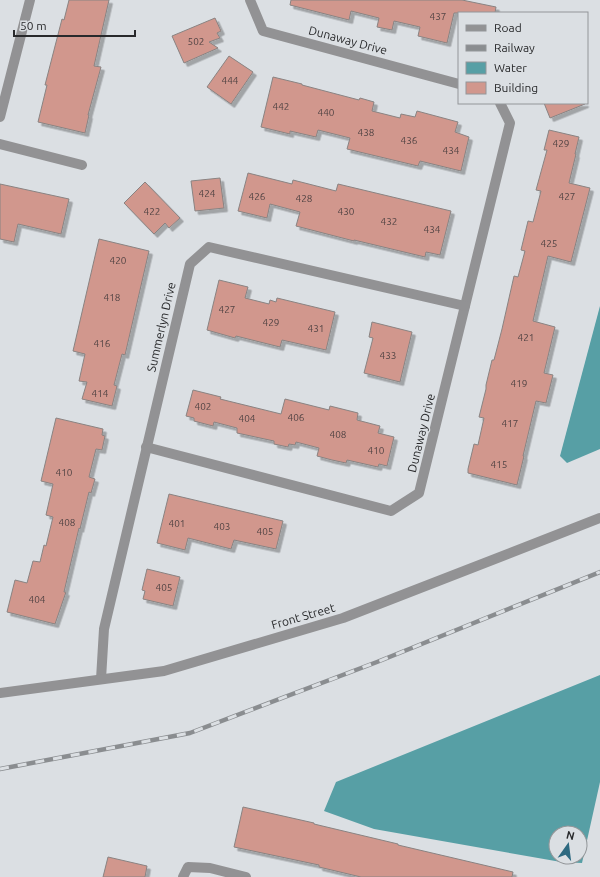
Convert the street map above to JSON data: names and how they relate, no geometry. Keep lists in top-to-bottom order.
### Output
{
  "streets": {
    "street": ["Dunaway Drive", "Summerlyn Drive", "Front Street"]
  },
  "crossings": [
    ["Dunaway Drive", "Summerlyn Drive"],
    ["Summerlyn Drive", "Front Street"]
  ],
  "house_numbers": [
    "437",
    "502",
    "444",
    "442",
    "440",
    "438",
    "436",
    "429",
    "434",
    "424",
    "426",
    "427",
    "428",
    "422",
    "430",
    "432",
    "434",
    "425",
    "420",
    "418",
    "427",
    "429",
    "431",
    "421",
    "416",
    "433",
    "419",
    "414",
    "402",
    "406",
    "404",
    "417",
    "408",
    "410",
    "415",
    "410",
    "408",
    "401",
    "403",
    "405",
    "405",
    "404"
  ],
  "legend": [
    "Road",
    "Railway",
    "Water",
    "Building"
  ],
  "scale_bar": "50 m",
  "north": "top"
}
